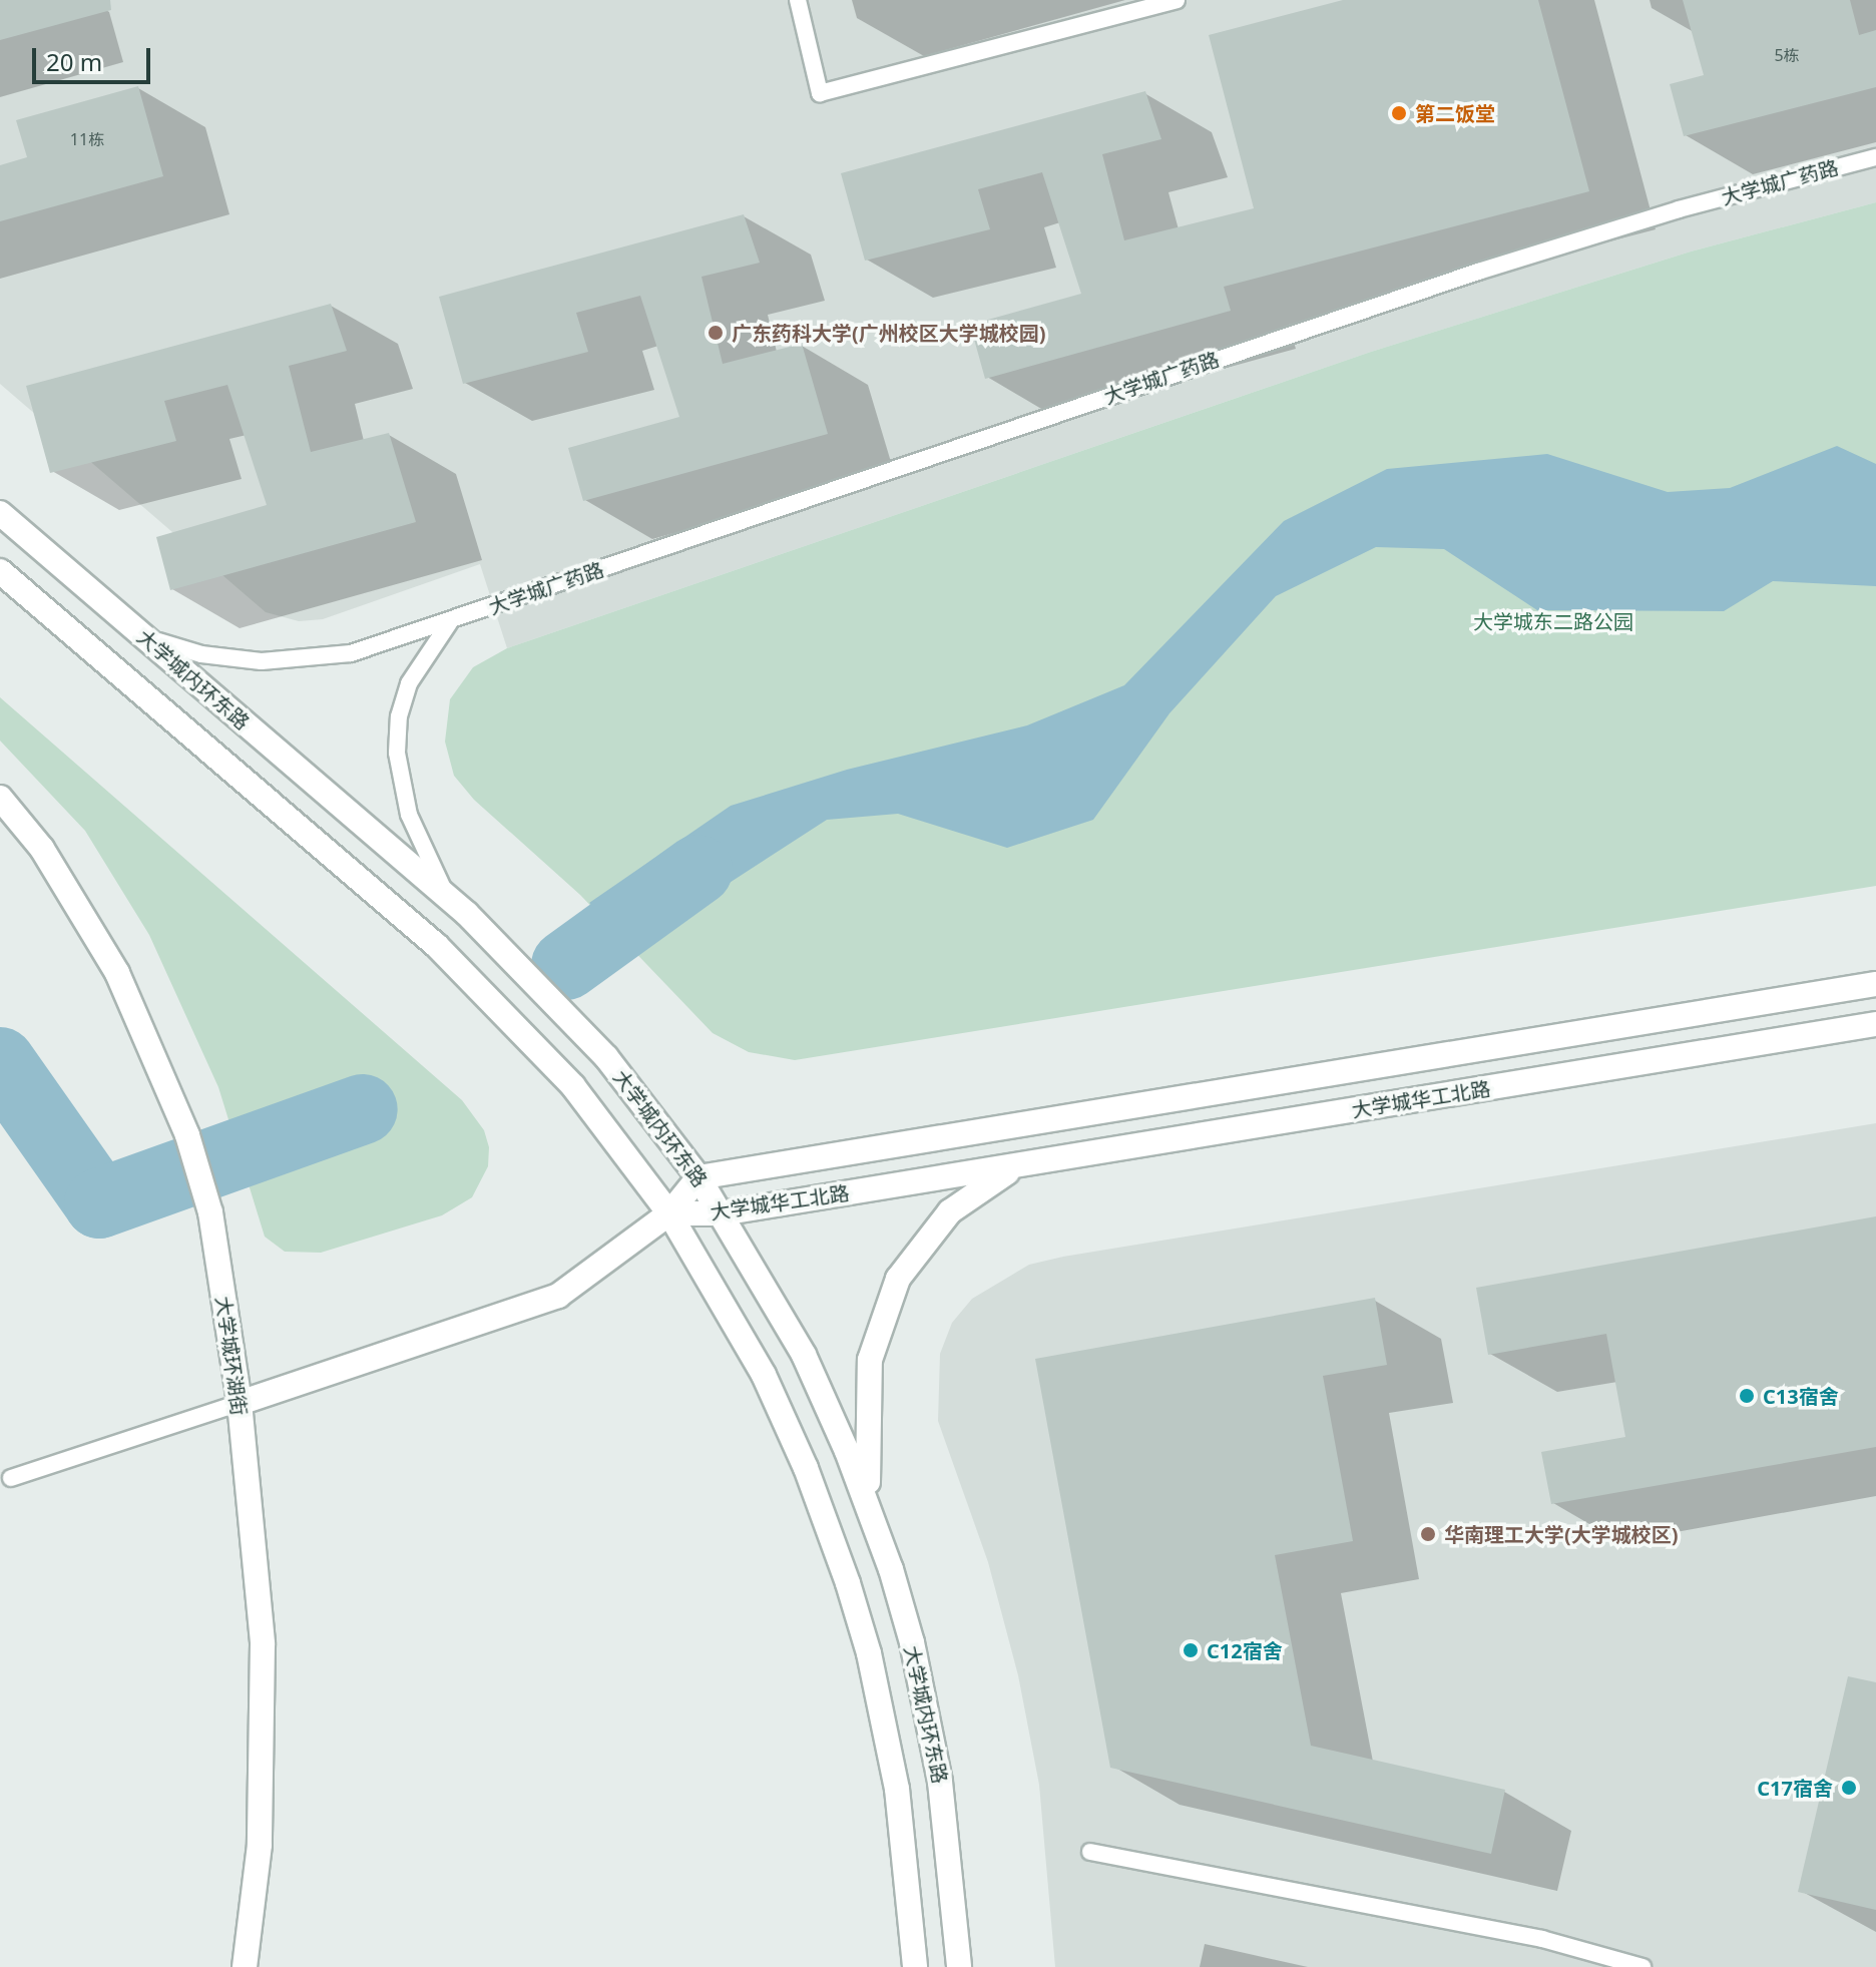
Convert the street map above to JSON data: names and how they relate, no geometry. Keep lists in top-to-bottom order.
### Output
{
  "streets": {
    "main road": ["大学城内环东路", "大学城华工北路", "大学城环湖街"],
    "lane": ["大学城广药路"]
  },
  "crossings": [
    ["大学城广药路", "大学城内环东路"],
    ["大学城内环东路", "大学城华工北路"]
  ],
  "parks": ["大学城东二路公园"],
  "places": [
    "第二饭堂",
    "广东药科大学(广州校区大学城校园)",
    "C13宿舍",
    "华南理工大学(大学城校区)",
    "C12宿舍",
    "C17宿舍"
  ],
  "house_numbers": ["5栋", "11栋"],
  "scale_bar": "20 m"
}
